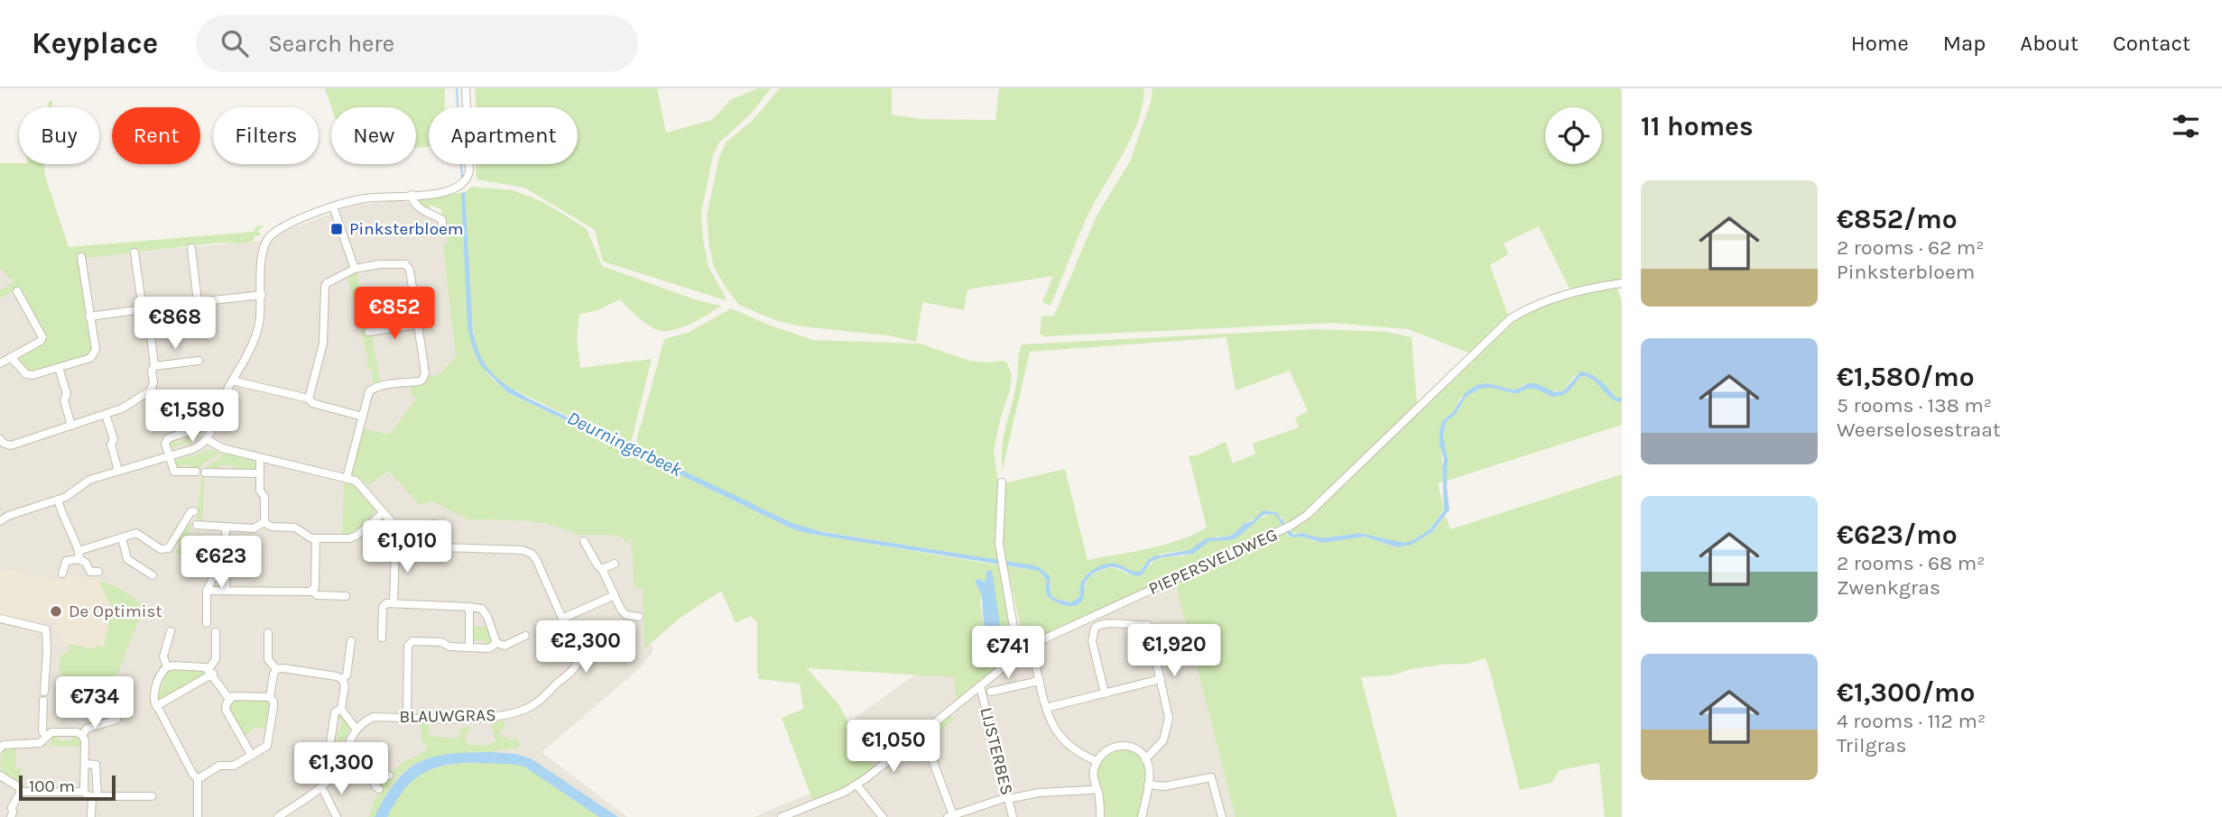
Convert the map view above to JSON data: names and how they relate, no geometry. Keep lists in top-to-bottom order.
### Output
{
  "streets": {
    "street": ["PIEPERSVELDWEG", "BLAUWGRAS", "LIJSTERBES"]
  },
  "crossings": [
    ["PIEPERSVELDWEG", "LIJSTERBES"]
  ],
  "water": ["Deurningerbeek"],
  "places": {
    "transit": ["Pinksterbloem"],
    "other": ["De Optimist"]
  },
  "scale_bar": "100 m",
  "page": {
    "header": "Keyplace",
    "search": "Search here",
    "nav": [
      "Home",
      "Map",
      "About",
      "Contact"
    ],
    "heading": "11 homes",
    "chip": [
      "Buy",
      "Rent",
      "Filters",
      "New",
      "Apartment"
    ],
    "list": [
      {
        "name": "€852/mo",
        "note": "2 rooms · 62 m² · Pinksterbloem"
      },
      {
        "name": "€1,580/mo",
        "note": "5 rooms · 138 m² · Weerselosestraat"
      },
      {
        "name": "€623/mo",
        "note": "2 rooms · 68 m² · Zwenkgras"
      },
      {
        "name": "€1,300/mo",
        "note": "4 rooms · 112 m² · Trilgras"
      }
    ],
    "price": [
      "€852",
      "€868",
      "€1,580",
      "€1,010",
      "€623",
      "€2,300",
      "€1,920",
      "€741",
      "€734",
      "€1,050",
      "€1,300"
    ],
    "scale": "100 m"
  }
}
